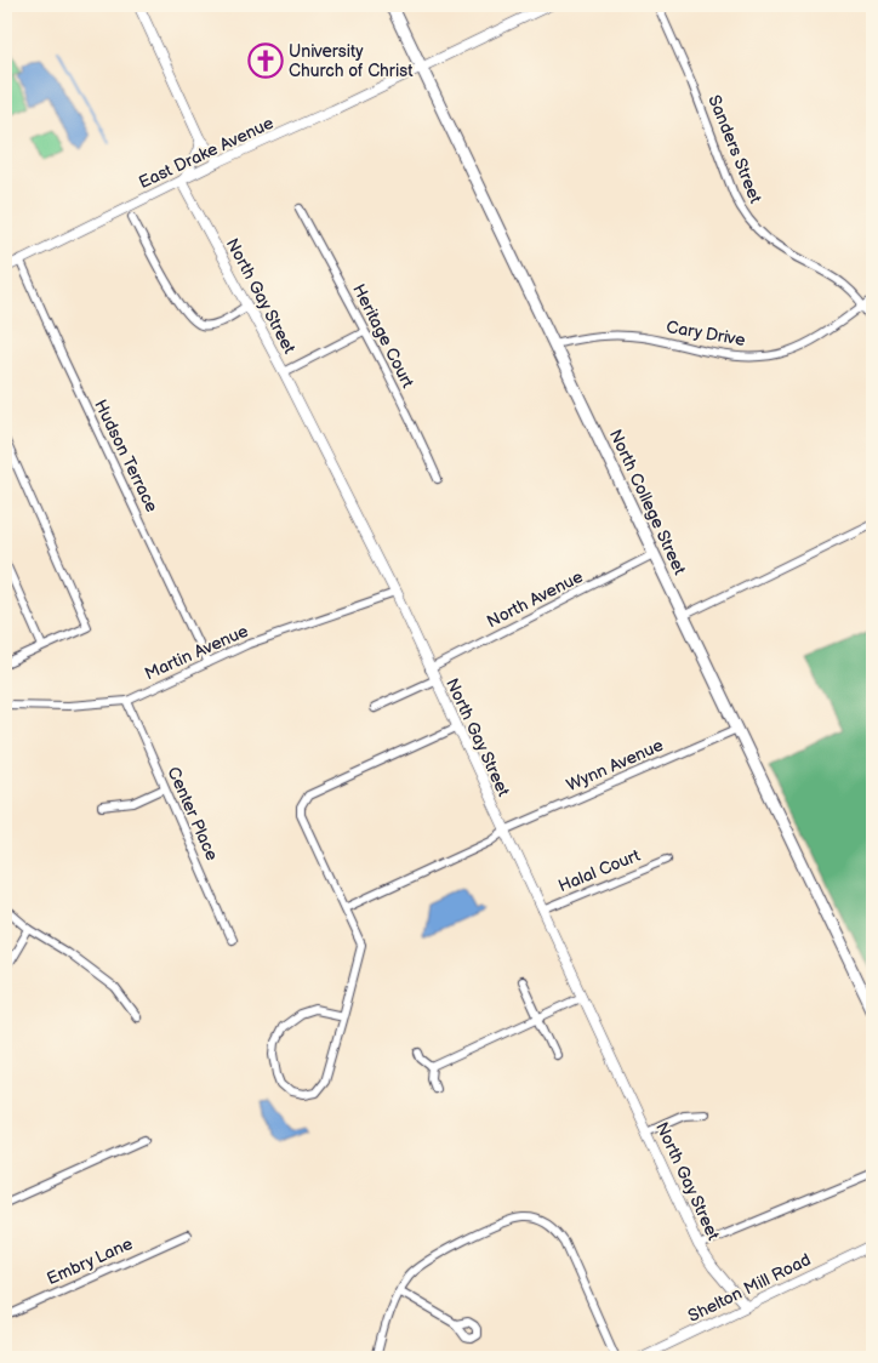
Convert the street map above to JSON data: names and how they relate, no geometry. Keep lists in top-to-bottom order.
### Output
{
  "streets": {
    "main road": ["North College Street"],
    "street": [
      "Sanders Street",
      "East Drake Avenue",
      "North Gay Street",
      "Cary Drive",
      "Heritage Court",
      "Hudson Terrace",
      "North Avenue",
      "Martin Avenue",
      "Wynn Avenue",
      "Center Place",
      "Halal Court",
      "Embry Lane",
      "Shelton Mill Road"
    ]
  },
  "crossings": [
    ["Sanders Street", "Cary Drive"],
    ["East Drake Avenue", "North Gay Street"],
    ["East Drake Avenue", "Hudson Terrace"],
    ["East Drake Avenue", "North College Street"],
    ["North Gay Street", "North Avenue"],
    ["North Gay Street", "Martin Avenue"],
    ["North Gay Street", "Wynn Avenue"],
    ["North Gay Street", "Halal Court"],
    ["North Gay Street", "Shelton Mill Road"],
    ["Cary Drive", "North College Street"],
    ["Hudson Terrace", "Martin Avenue"],
    ["North College Street", "North Avenue"],
    ["North College Street", "Wynn Avenue"],
    ["Martin Avenue", "Center Place"]
  ],
  "places": {
    "church": ["University Church of Christ"]
  }
}
